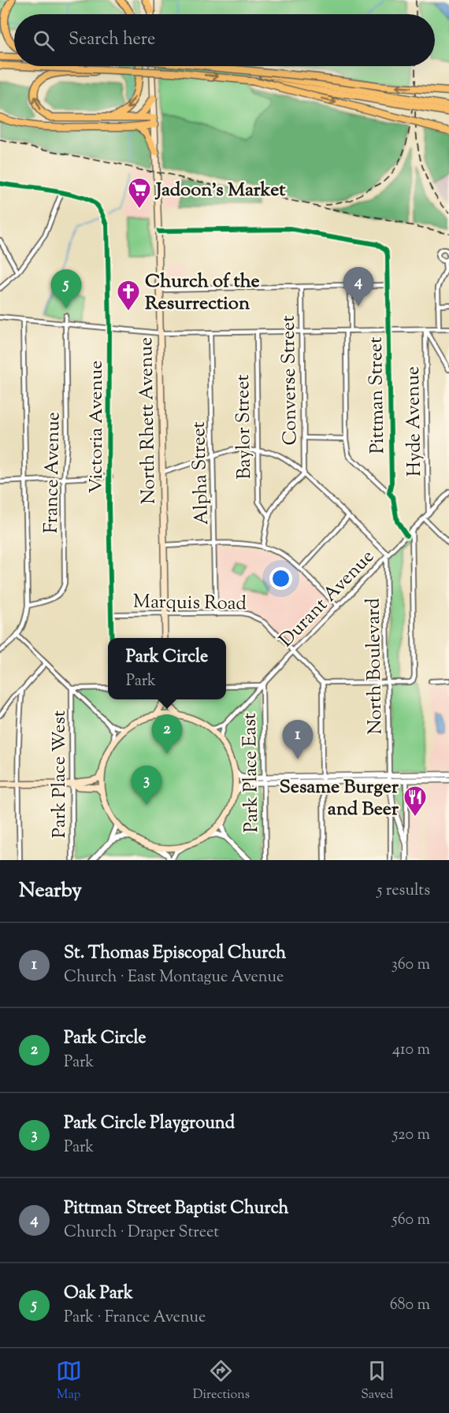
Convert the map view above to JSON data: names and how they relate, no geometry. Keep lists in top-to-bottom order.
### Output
{
  "streets": {
    "main road": ["North Rhett Avenue"],
    "street": [
      "Converse Street",
      "Pittman Street",
      "Hyde Avenue",
      "Victoria Avenue",
      "Baylor Street",
      "France Avenue",
      "Alpha Street",
      "Durant Avenue",
      "Marquis Road",
      "North Boulevard",
      "Park Place East",
      "Park Place West"
    ]
  },
  "crossings": [
    ["Pittman Street", "North Rhett Avenue"],
    ["Pittman Street", "Durant Avenue"],
    ["North Rhett Avenue", "Marquis Road"],
    ["Hyde Avenue", "Durant Avenue"],
    ["Victoria Avenue", "Marquis Road"],
    ["Alpha Street", "Marquis Road"],
    ["Durant Avenue", "Marquis Road"],
    ["Durant Avenue", "North Boulevard"],
    ["Durant Avenue", "Park Place East"]
  ],
  "places": {
    "supermarket": ["Jadoon's Market"],
    "church": ["Church of the Resurrection"],
    "restaurant": ["Sesame Burger and Beer"]
  },
  "page": {
    "search": "Search here",
    "pins": [
      "4",
      "5",
      "2",
      "1",
      "3"
    ],
    "popup": ["Park Circle", "Park"],
    "heading": ["Nearby", "5 results"],
    "list": [
      {
        "mark": "1",
        "name": "St. Thomas Episcopal Church",
        "note": "Church · East Montague Avenue",
        "value": "360 m"
      },
      {
        "mark": "2",
        "name": "Park Circle",
        "note": "Park",
        "value": "410 m"
      },
      {
        "mark": "3",
        "name": "Park Circle Playground",
        "note": "Park",
        "value": "520 m"
      },
      {
        "mark": "4",
        "name": "Pittman Street Baptist Church",
        "note": "Church · Draper Street",
        "value": "560 m"
      },
      {
        "mark": "5",
        "name": "Oak Park",
        "note": "Park · France Avenue",
        "value": "680 m"
      }
    ],
    "nav": ["Map", "Directions", "Saved"]
  }
}
